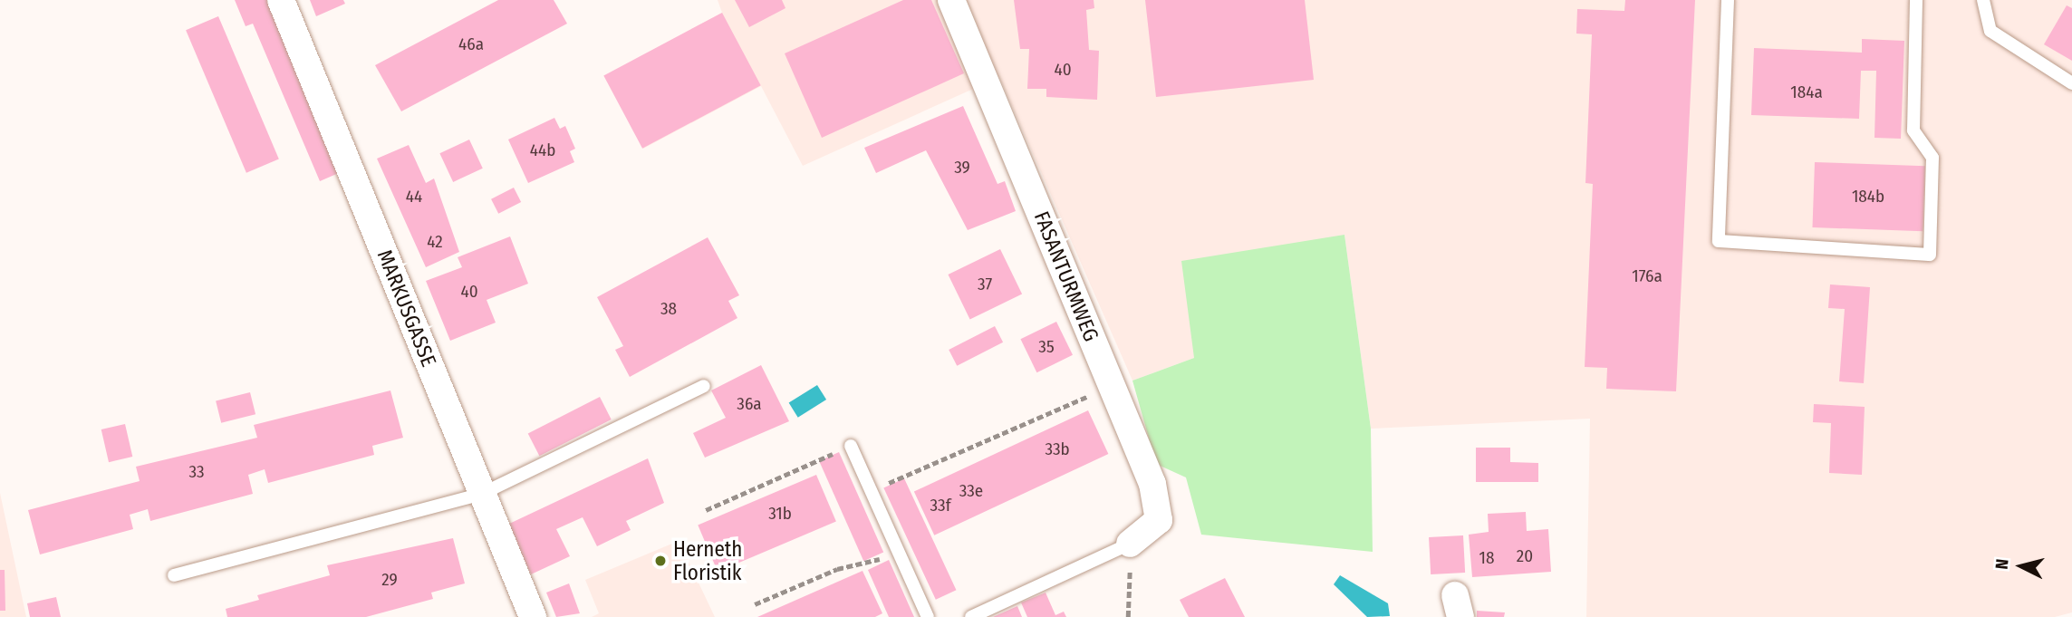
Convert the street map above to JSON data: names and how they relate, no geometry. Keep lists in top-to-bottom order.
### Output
{
  "streets": {
    "street": ["FASANTURMWEG", "MARKUSGASSE"]
  },
  "places": ["Herneth Floristik"],
  "house_numbers": [
    "46a",
    "40",
    "184a",
    "44b",
    "39",
    "44",
    "184b",
    "42",
    "176a",
    "37",
    "40",
    "38",
    "35",
    "36a",
    "33b",
    "33",
    "33e",
    "33f",
    "31b",
    "20",
    "18",
    "29"
  ],
  "north": "left"
}
